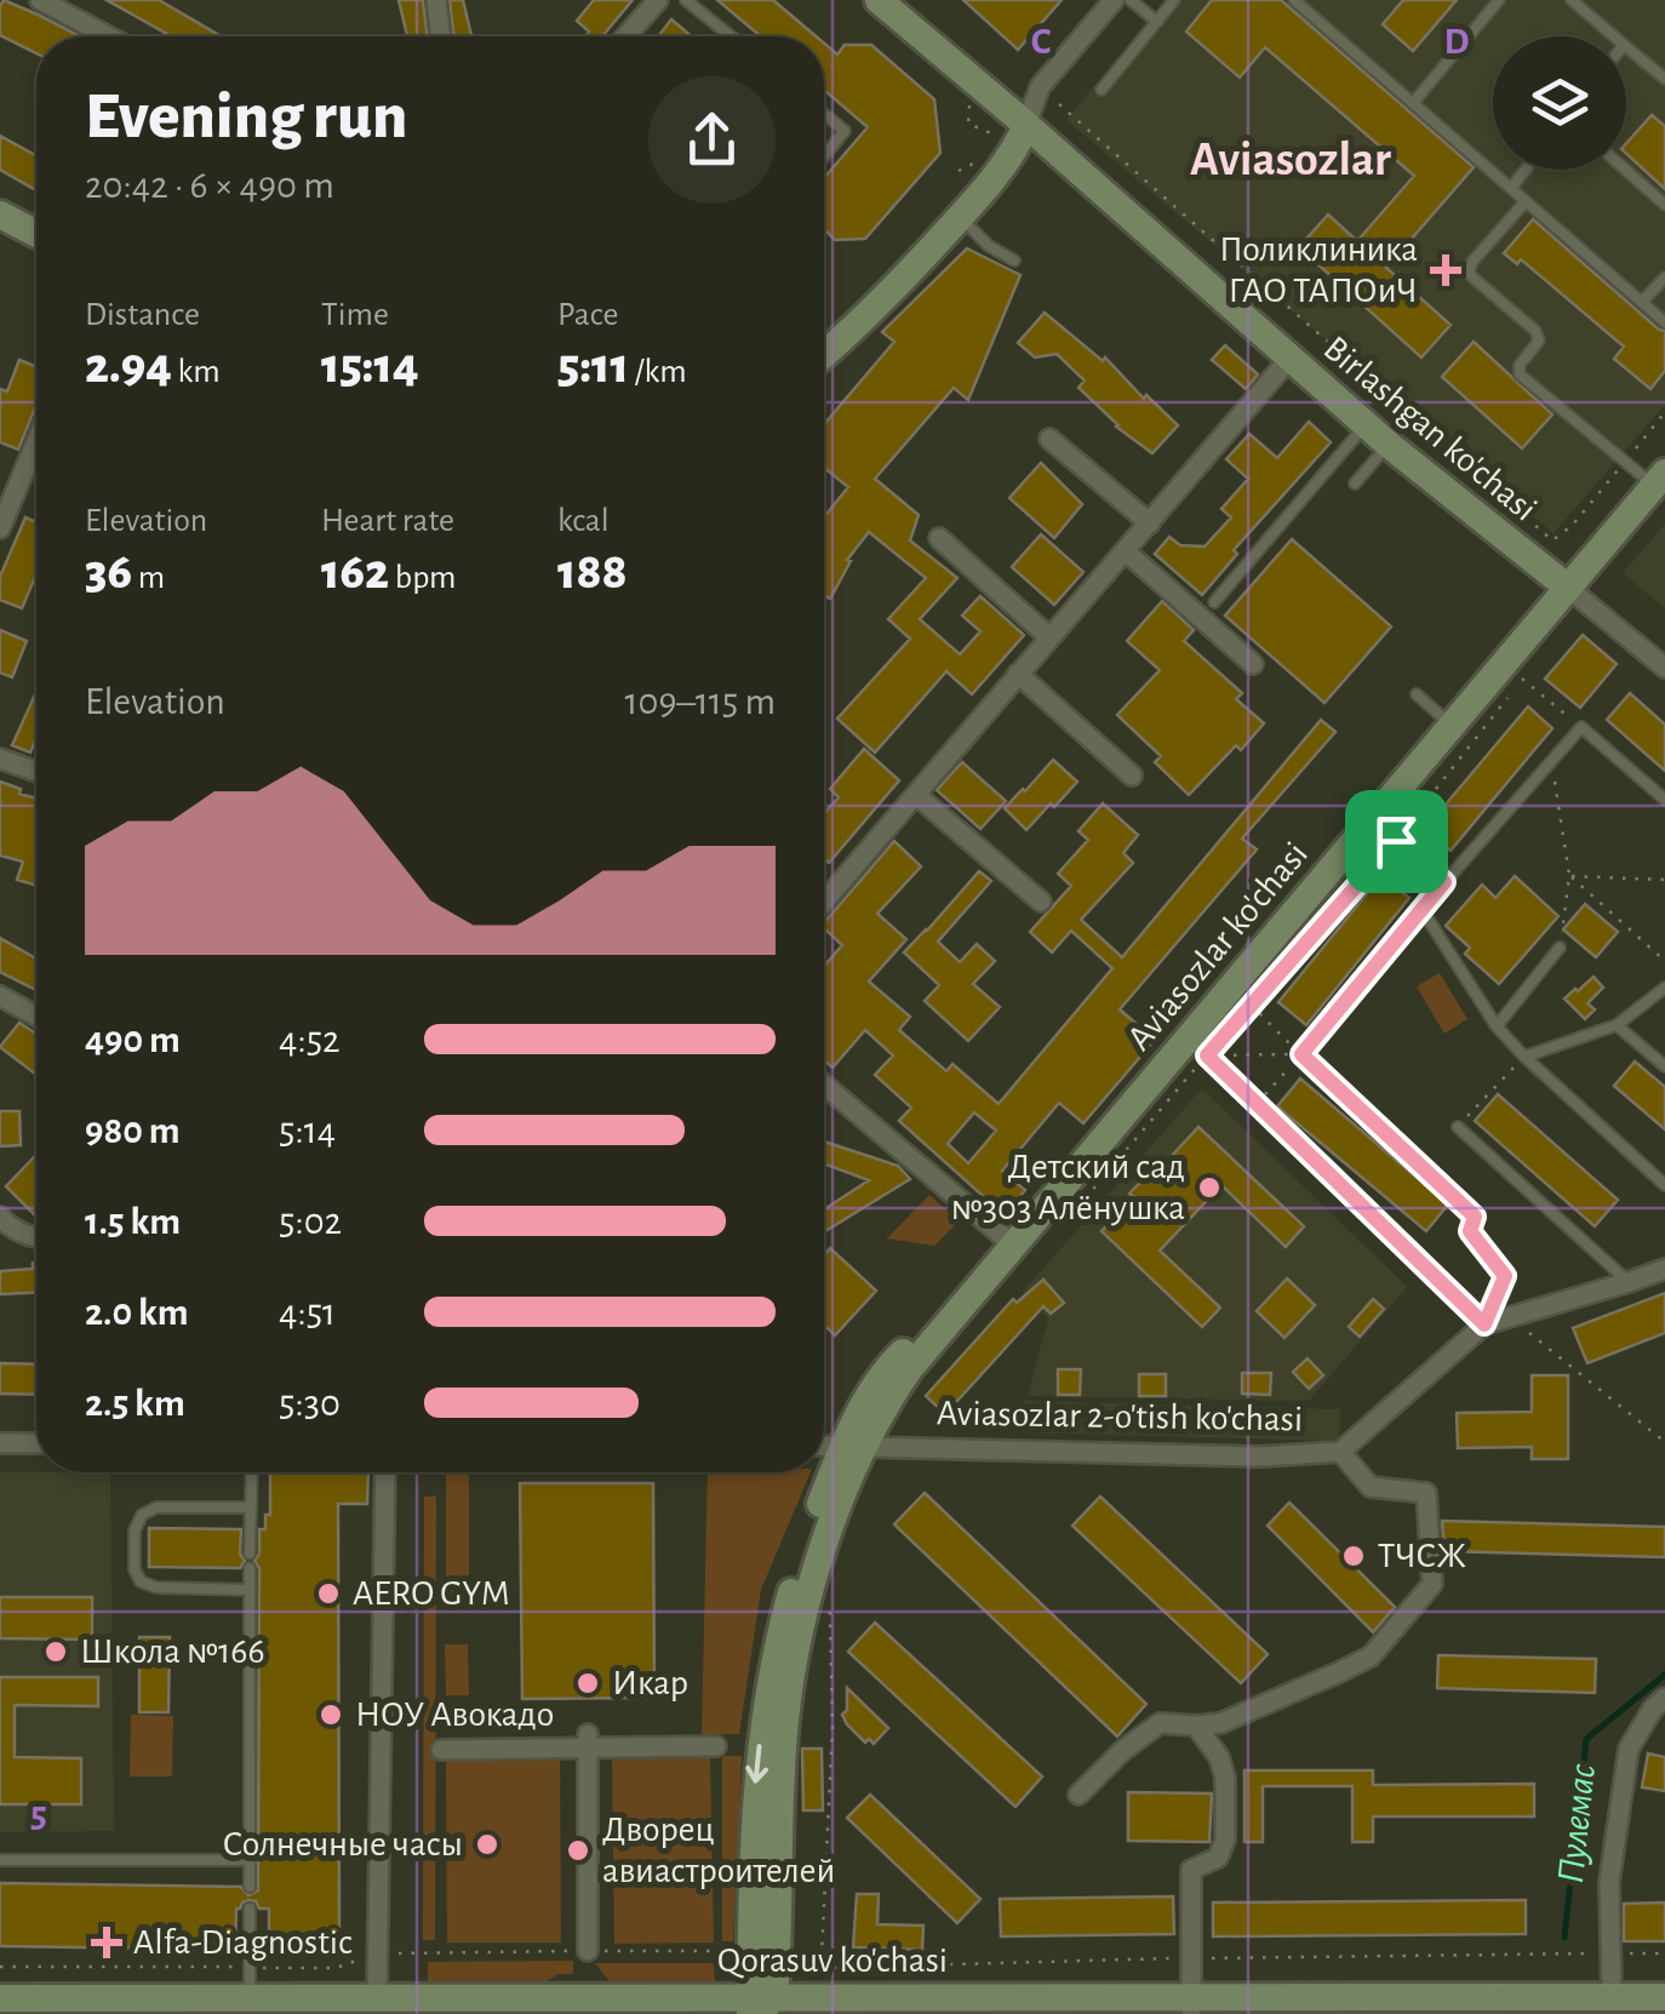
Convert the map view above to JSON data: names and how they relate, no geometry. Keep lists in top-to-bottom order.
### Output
{
  "streets": {
    "main road": ["Birlashgan ko'chasi", "Aviasozlar ko'chasi", "Qorasuv ko'chasi"],
    "street": ["Aviasozlar 2-o'tish ko'chasi"]
  },
  "crossings": [
    ["Birlashgan ko'chasi", "Aviasozlar ko'chasi"],
    ["Aviasozlar ko'chasi", "Aviasozlar 2-o'tish ko'chasi"],
    ["Aviasozlar ko'chasi", "Qorasuv ko'chasi"]
  ],
  "districts": ["Aviasozlar"],
  "water": ["Пулемас"],
  "places": {
    "health": ["Поликлиника ГАО ТАПОиЧ", "Alfa-Diagnostic"],
    "other": [
      "Детский сад №303 Алёнушка",
      "ТЧСЖ",
      "AERO GYM",
      "Школа №166",
      "Икар",
      "НОУ Авокадо",
      "Солнечные часы",
      "Дворец авиастроителей"
    ]
  },
  "page": {
    "heading": ["Evening run", "20:42 · 6 × 490 m"],
    "stats": [
      ["Distance", "2.94 km"],
      ["Time", "15:14"],
      ["Pace", "5:11 /km"],
      ["Elevation", "36 m"],
      ["Heart rate", "162 bpm"],
      ["kcal", "188"]
    ],
    "chart": ["Elevation", "109–115 m"],
    "list": [
      {
        "name": "490 m",
        "note": "4:52"
      },
      {
        "name": "980 m",
        "note": "5:14"
      },
      {
        "name": "1.5 km",
        "note": "5:02"
      },
      {
        "name": "2.0 km",
        "note": "4:51"
      },
      {
        "name": "2.5 km",
        "note": "5:30"
      }
    ]
  },
  "grid": {
    "columns": ["C", "D"],
    "rows": ["5"]
  }
}
